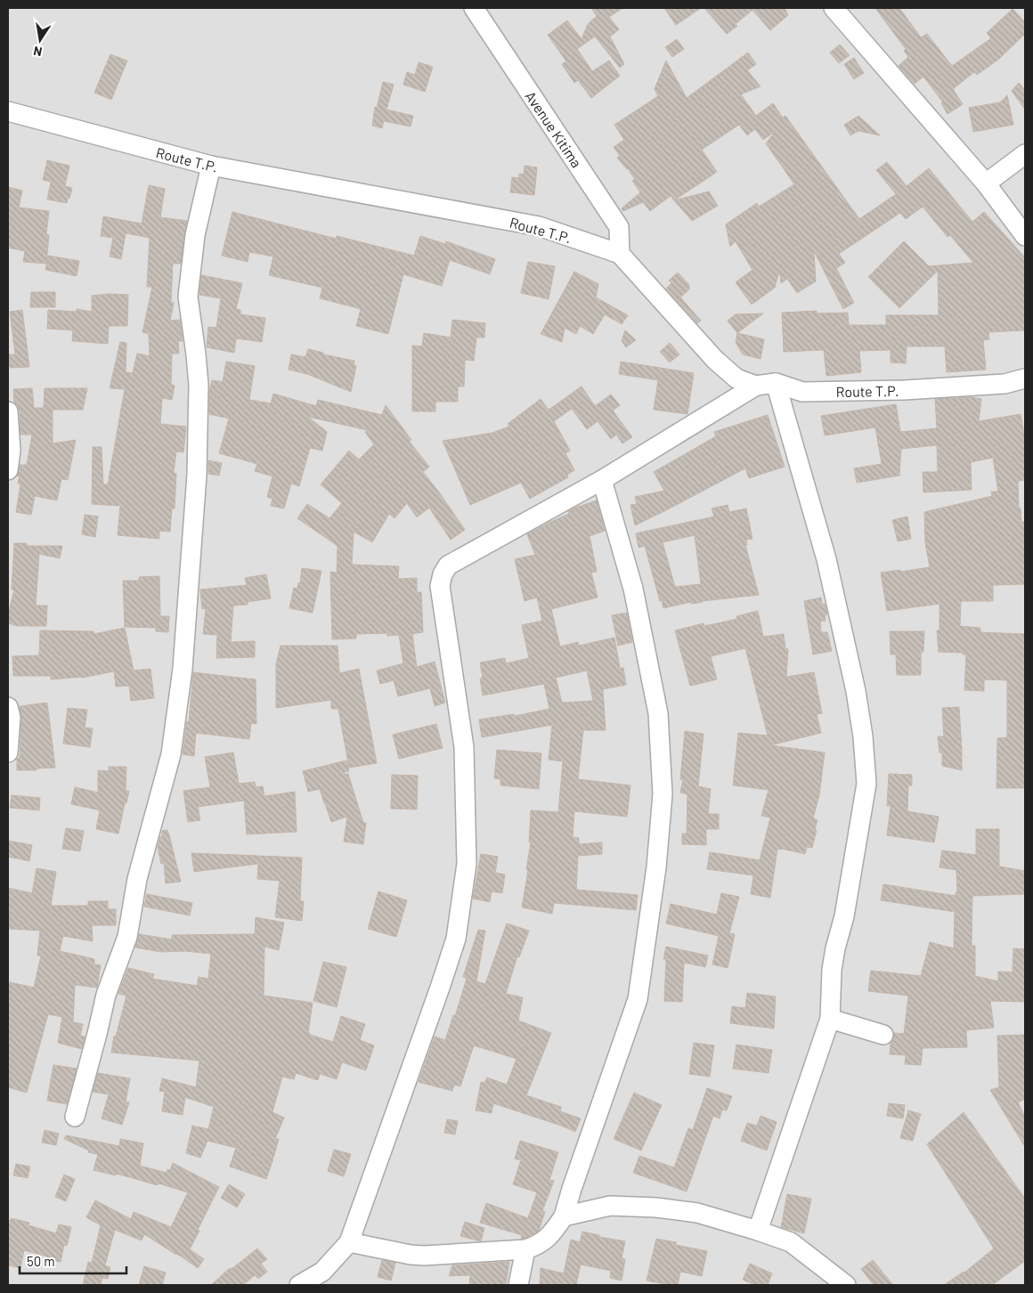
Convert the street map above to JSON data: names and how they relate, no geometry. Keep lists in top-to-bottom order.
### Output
{
  "streets": {
    "street": ["Avenue Kitima", "Route T.P."]
  },
  "crossings": [
    ["Avenue Kitima", "Route T.P."]
  ],
  "scale_bar": "50 m",
  "north": "bottom"
}
